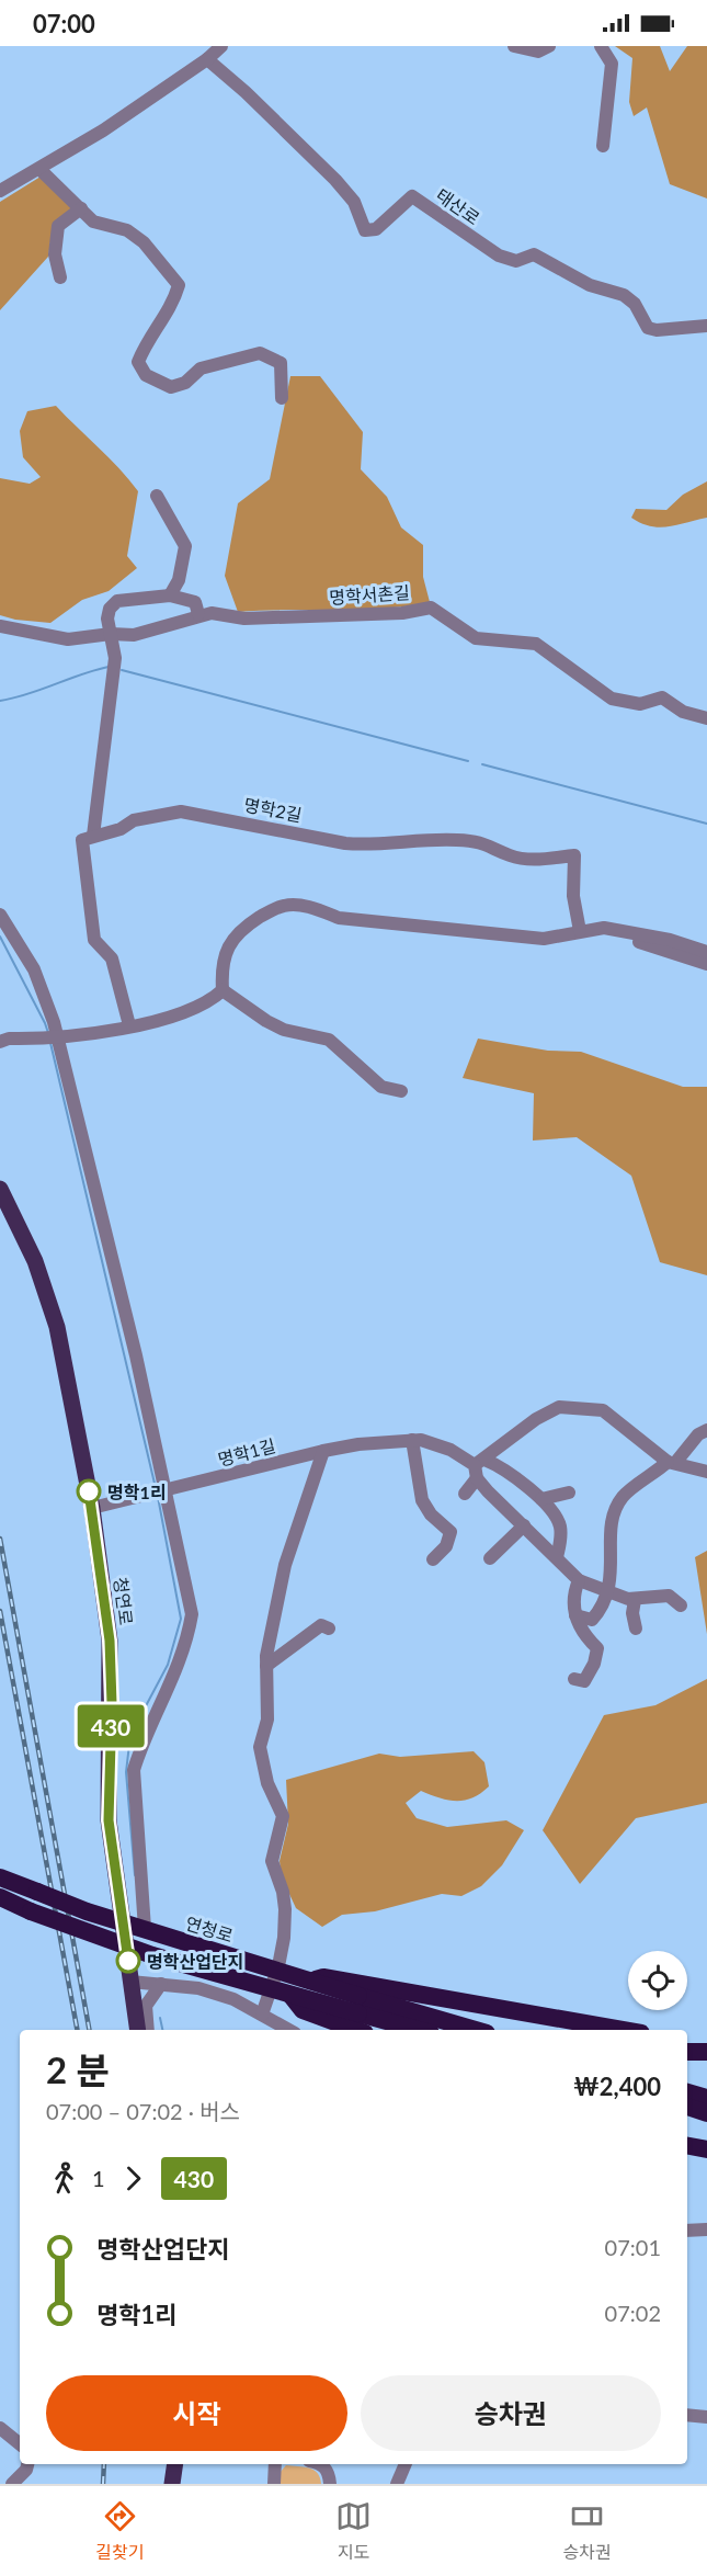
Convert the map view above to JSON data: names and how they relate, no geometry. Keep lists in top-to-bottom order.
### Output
{
  "streets": {
    "highway": ["연청로"],
    "main road": ["청연로"],
    "street": [
      "태산로",
      "명학서촌길",
      "명학2길",
      "명학1길"
    ]
  },
  "crossings": [
    ["명학1길", "청연로"]
  ],
  "places": ["명학1리", "명학산업단지"],
  "lines": ["bus line 430"],
  "page": {
    "status": "07:00",
    "on_map": "430",
    "heading": ["2 분", "07:00 – 07:02 · 버스", "₩2,400"],
    "legs": ["1", "430"],
    "list": [
      {
        "name": "명학산업단지",
        "value": "07:01"
      },
      {
        "name": "명학1리",
        "value": "07:02"
      }
    ],
    "buttons": ["시작", "승차권"],
    "tabs": ["길찾기", "지도", "승차권"]
  }
}
